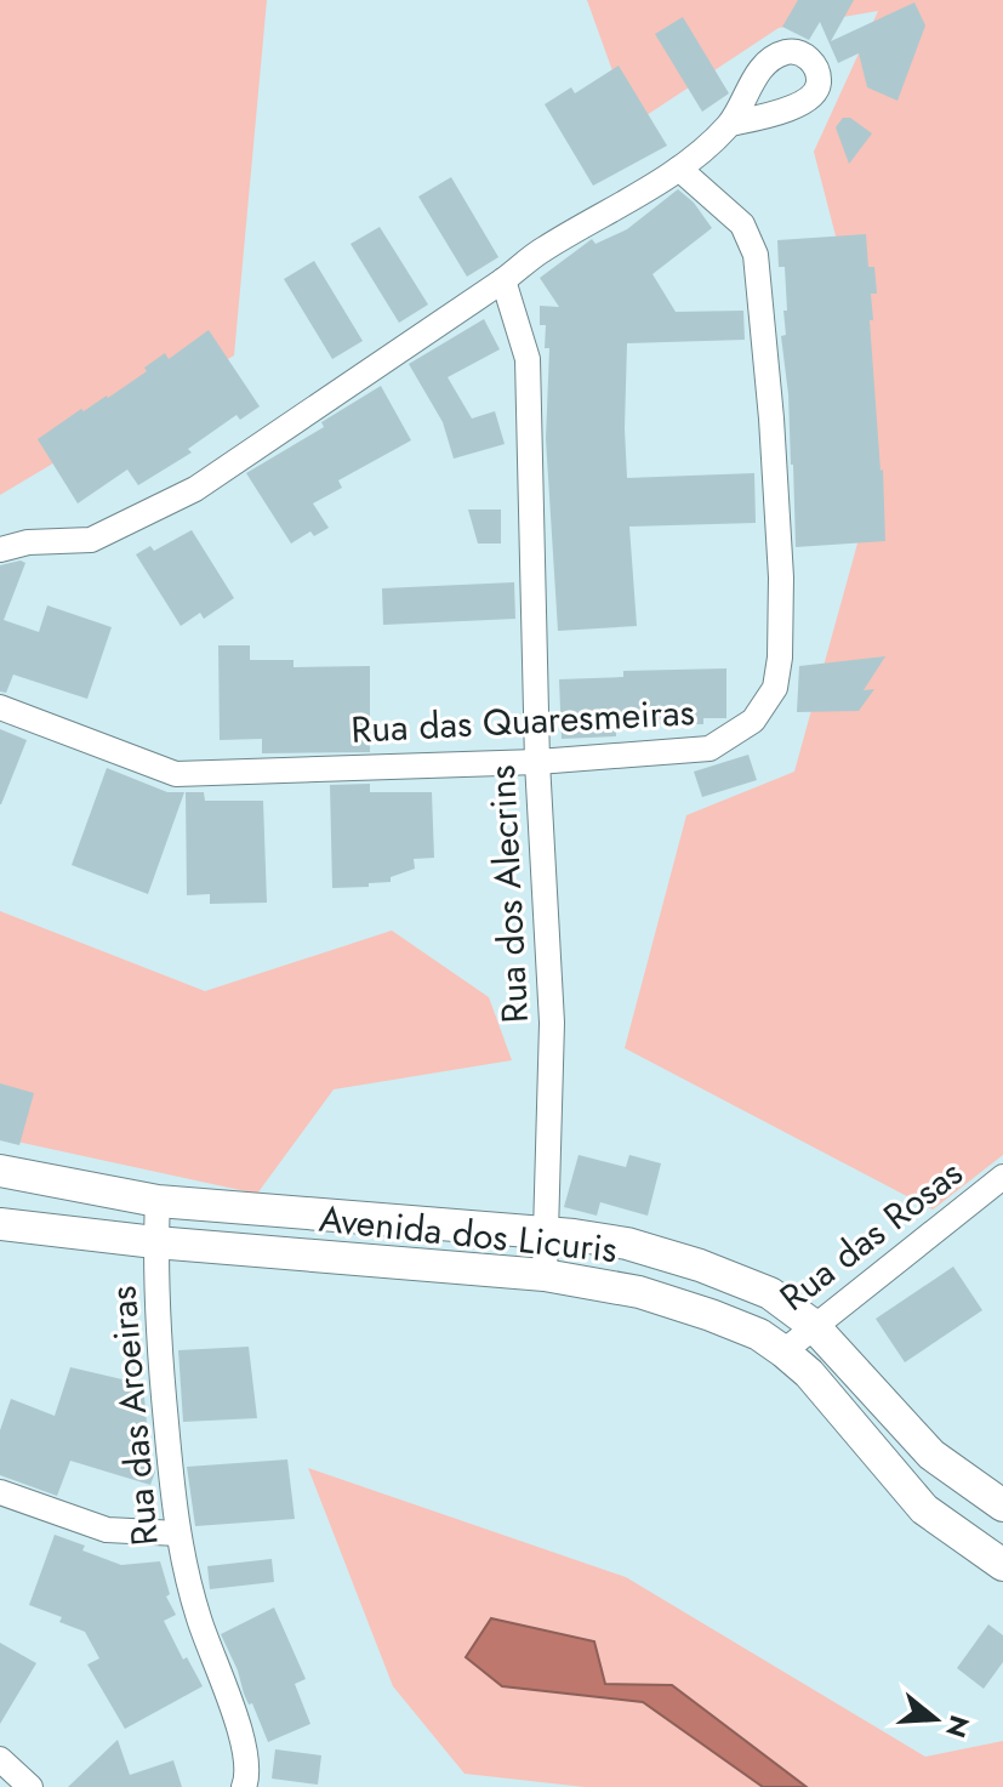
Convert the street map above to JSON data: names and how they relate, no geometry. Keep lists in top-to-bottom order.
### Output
{
  "streets": {
    "street": [
      "Rua das Quaresmeiras",
      "Rua dos Alecrins",
      "Avenida dos Licuris",
      "Rua das Rosas",
      "Rua das Aroeiras"
    ]
  },
  "crossings": [
    ["Rua das Quaresmeiras", "Rua dos Alecrins"],
    ["Rua dos Alecrins", "Avenida dos Licuris"],
    ["Avenida dos Licuris", "Rua das Rosas"],
    ["Avenida dos Licuris", "Rua das Aroeiras"]
  ],
  "north": "right"
}
